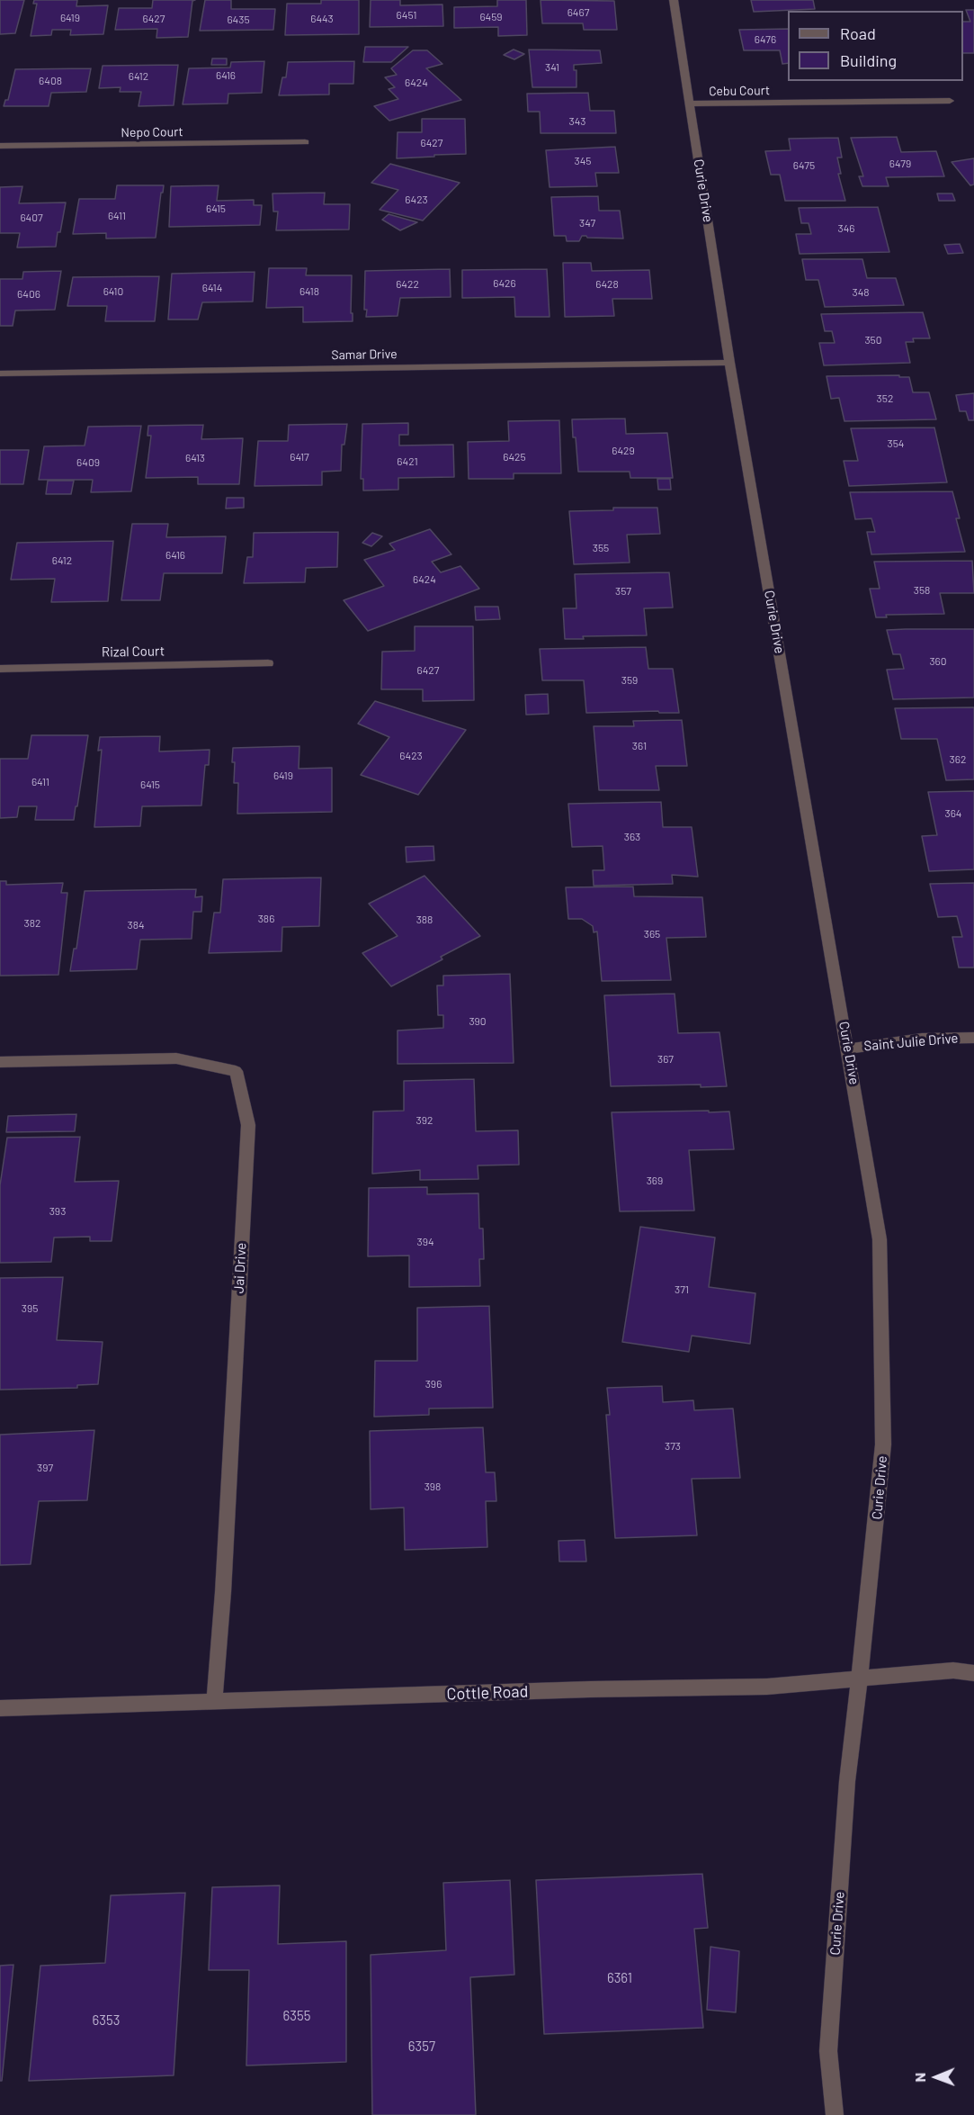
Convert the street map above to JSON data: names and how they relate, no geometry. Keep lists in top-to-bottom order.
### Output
{
  "streets": {
    "street": [
      "Cebu Court",
      "Nepo Court",
      "Curie Drive",
      "Samar Drive",
      "Rizal Court",
      "Saint Julie Drive",
      "Jai Drive",
      "Cottle Road"
    ]
  },
  "crossings": [
    ["Cebu Court", "Curie Drive"],
    ["Curie Drive", "Samar Drive"],
    ["Curie Drive", "Saint Julie Drive"],
    ["Curie Drive", "Cottle Road"],
    ["Jai Drive", "Cottle Road"]
  ],
  "house_numbers": [
    "6467",
    "6451",
    "6459",
    "6419",
    "6427",
    "6443",
    "6435",
    "6476",
    "341",
    "6416",
    "6412",
    "6408",
    "6424",
    "343",
    "6427",
    "345",
    "6479",
    "6475",
    "6423",
    "6415",
    "6411",
    "6407",
    "347",
    "346",
    "6426",
    "6422",
    "6428",
    "6414",
    "6410",
    "6418",
    "348",
    "6406",
    "350",
    "352",
    "354",
    "6429",
    "6417",
    "6425",
    "6413",
    "6421",
    "6409",
    "355",
    "6416",
    "6412",
    "6424",
    "358",
    "357",
    "360",
    "6427",
    "359",
    "361",
    "6423",
    "362",
    "6419",
    "6411",
    "6415",
    "364",
    "363",
    "386",
    "388",
    "382",
    "384",
    "365",
    "390",
    "367",
    "392",
    "369",
    "393",
    "394",
    "371",
    "395",
    "396",
    "373",
    "397",
    "398",
    "6361",
    "6355",
    "6353",
    "6357"
  ],
  "legend": ["Road", "Building"],
  "north": "left"
}
